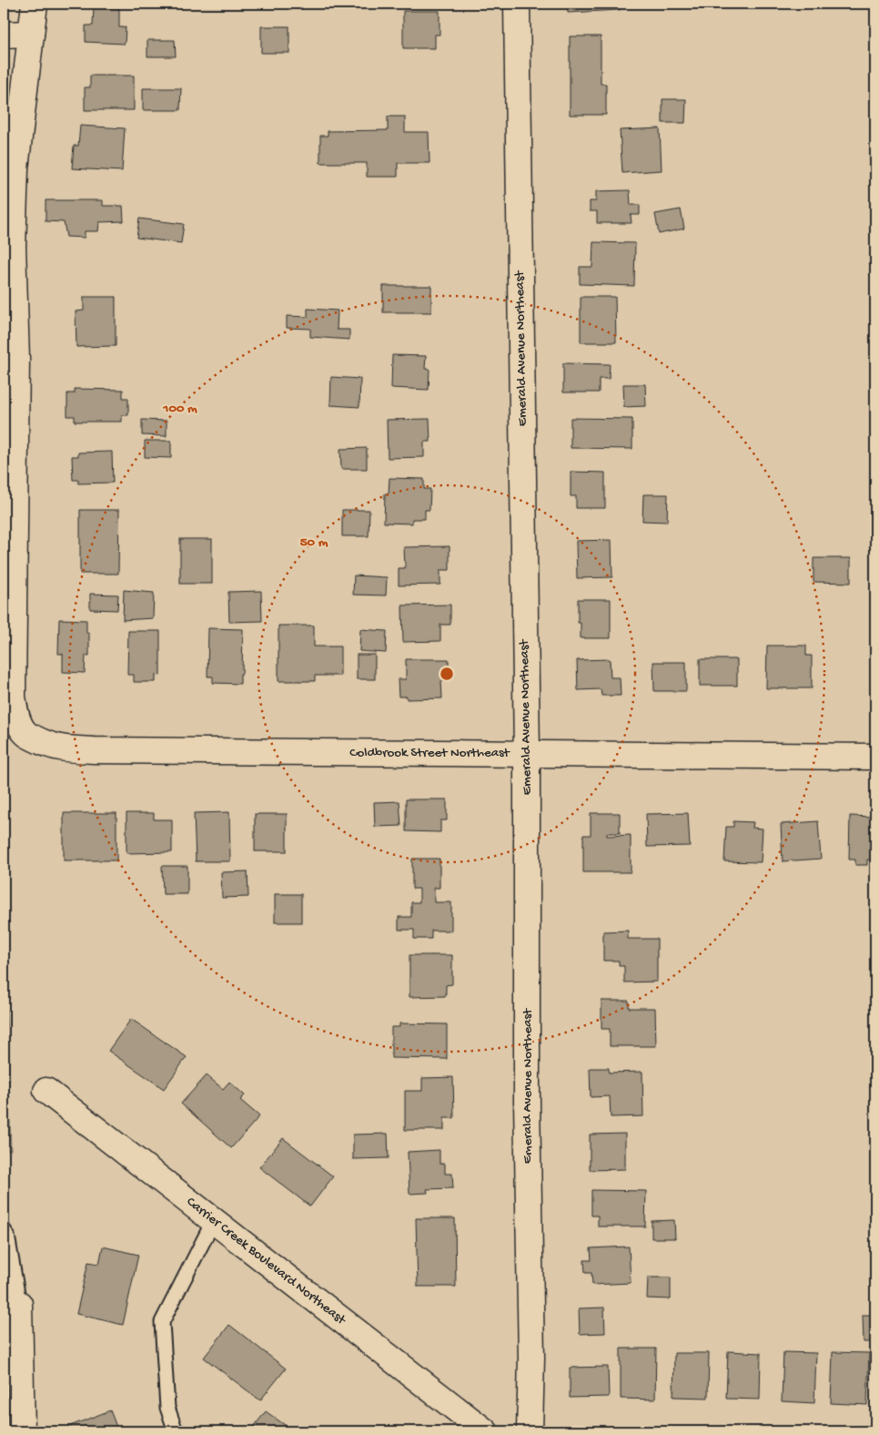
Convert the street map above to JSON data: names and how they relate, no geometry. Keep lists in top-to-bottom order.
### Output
{
  "streets": {
    "street": ["Emerald Avenue Northeast", "Coldbrook Street Northeast", "Carrier Creek Boulevard Northeast"]
  },
  "crossings": [
    ["Emerald Avenue Northeast", "Coldbrook Street Northeast"]
  ],
  "rings": ["100 m", "50 m"]
}
